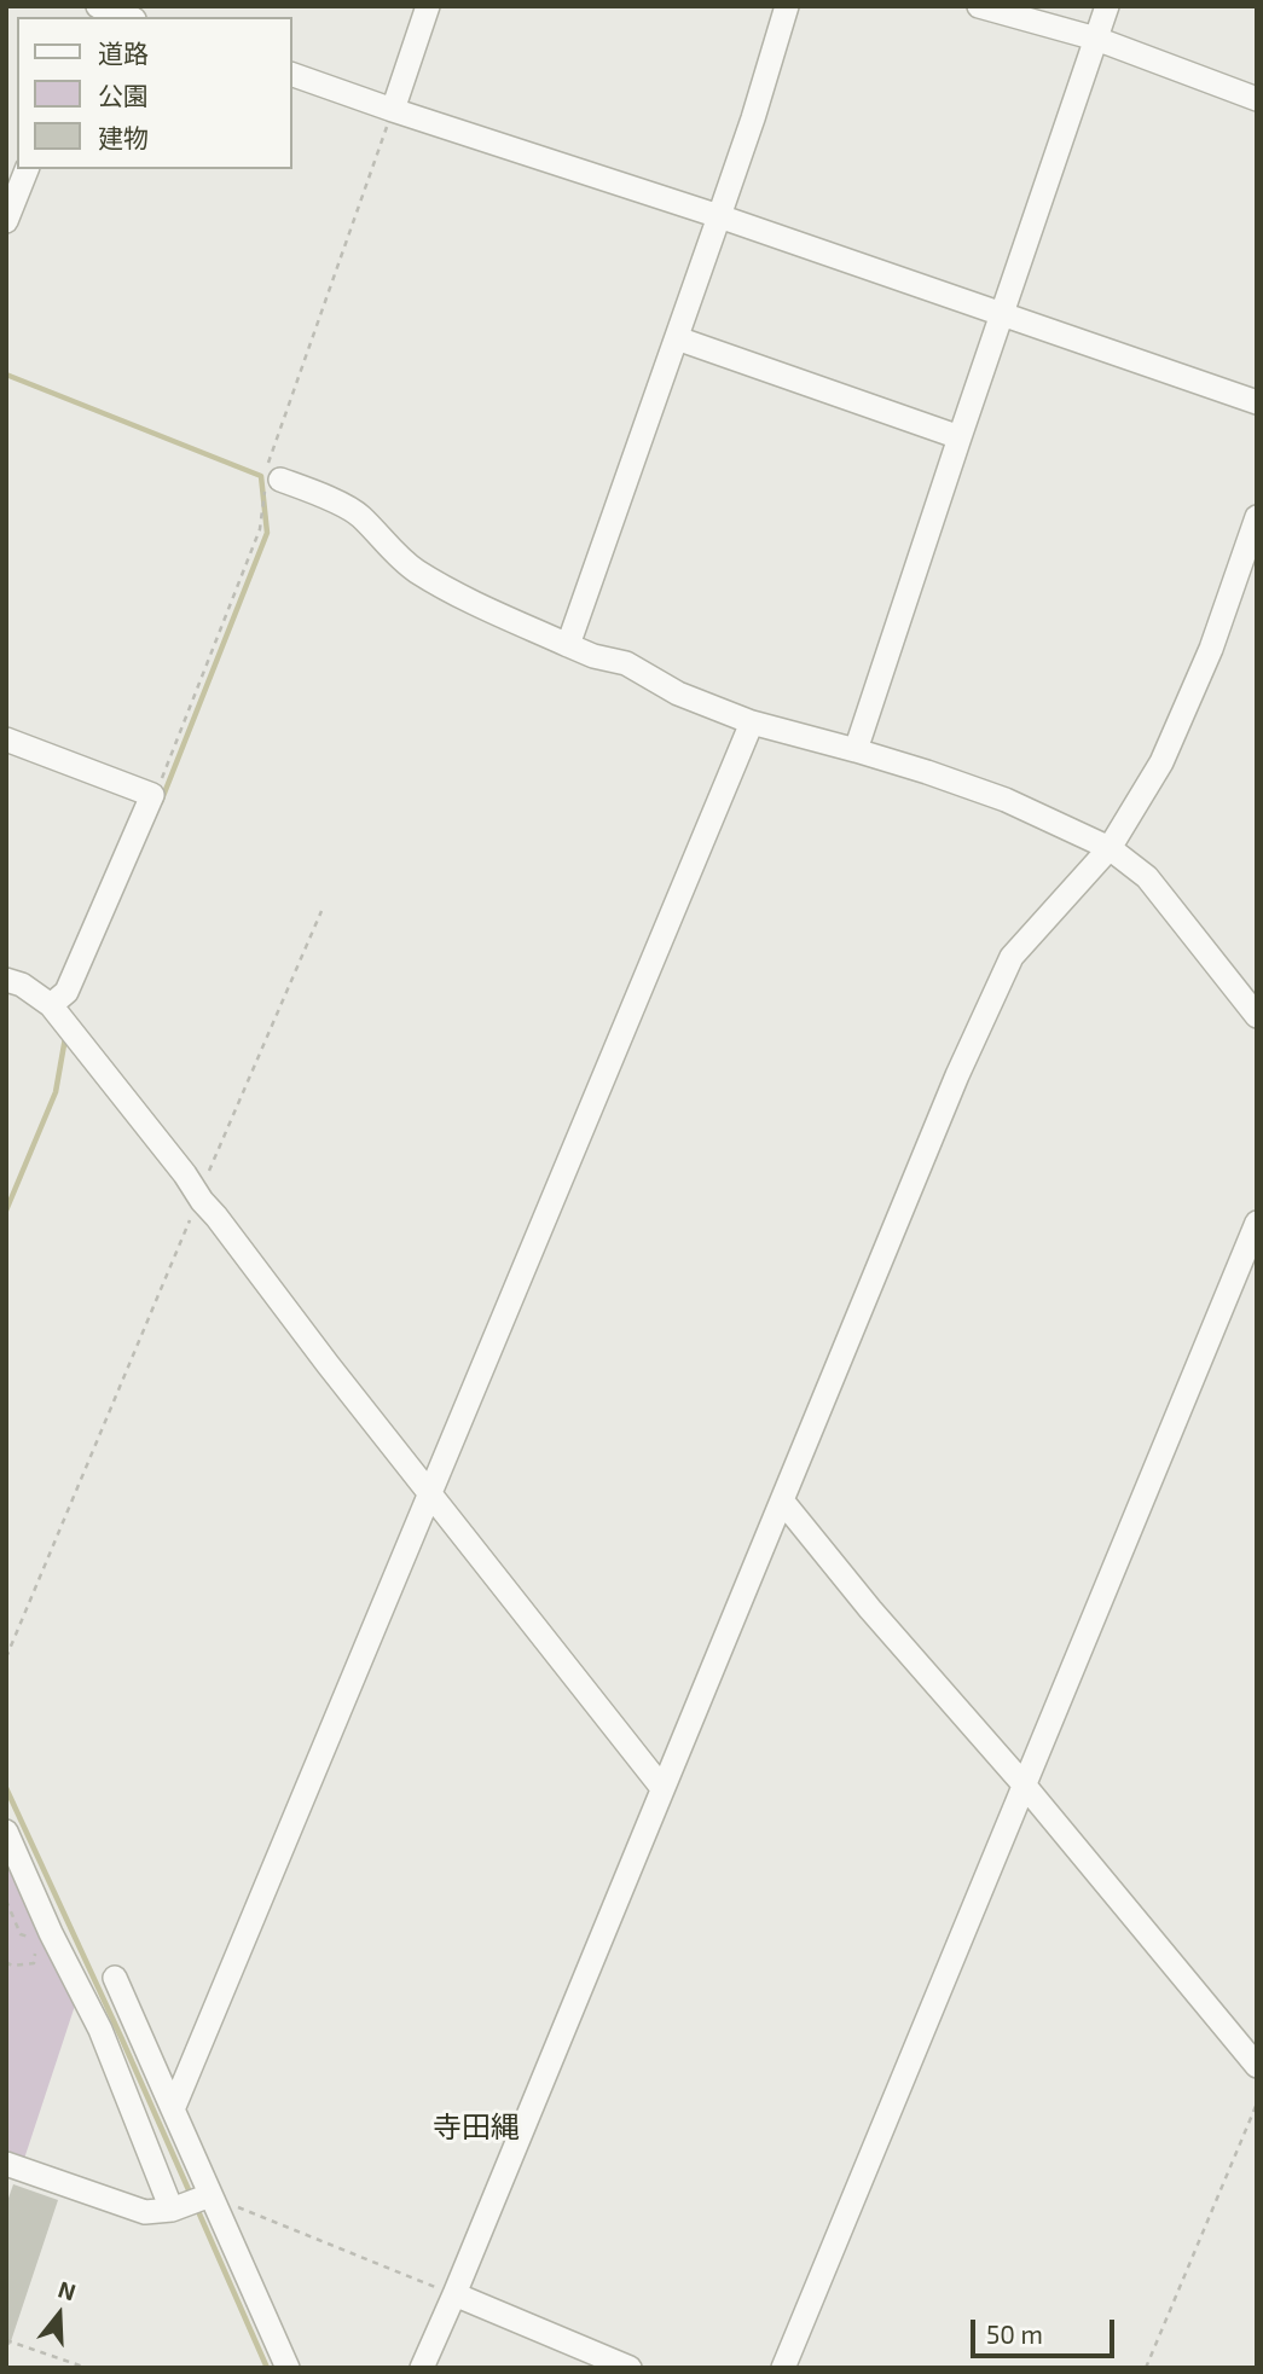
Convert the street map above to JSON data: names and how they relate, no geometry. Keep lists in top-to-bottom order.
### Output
{
  "districts": ["寺田縄"],
  "legend": ["道路", "公園", "建物"],
  "scale_bar": "50 m",
  "north": "top"
}
